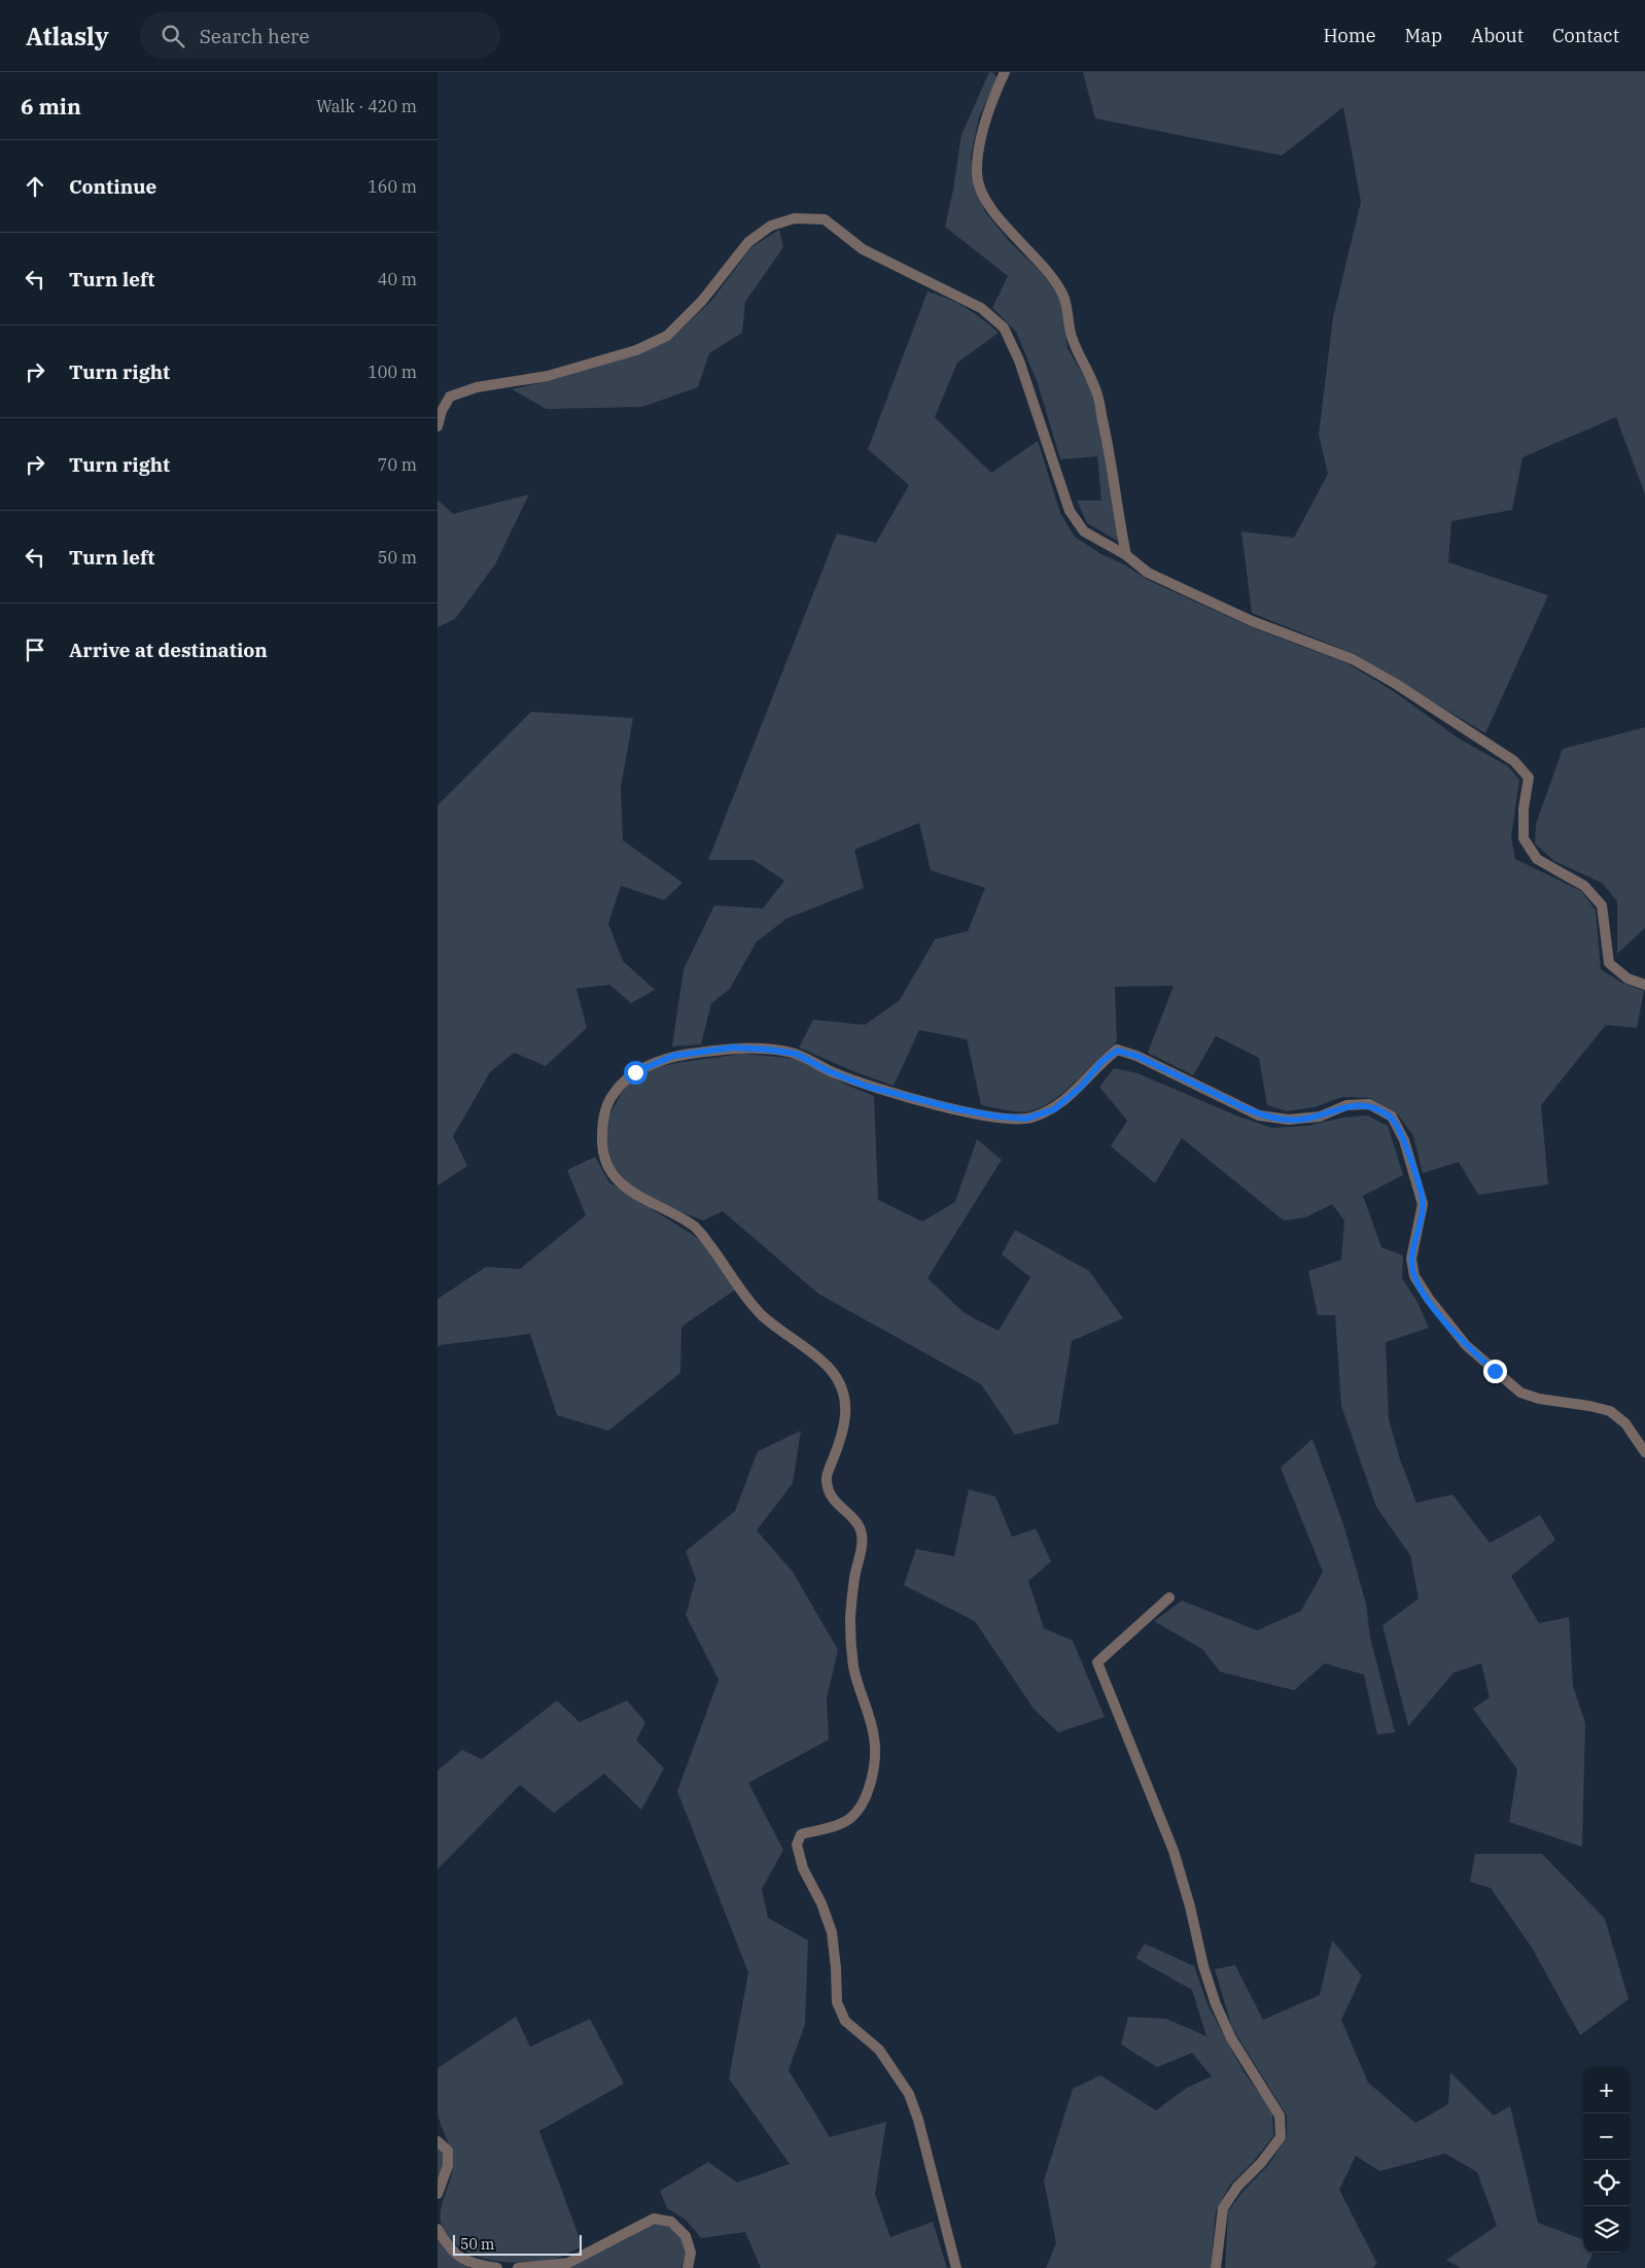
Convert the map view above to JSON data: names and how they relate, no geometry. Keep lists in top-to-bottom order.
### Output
{
  "scale_bar": "50 m",
  "page": {
    "header": "Atlasly",
    "search": "Search here",
    "nav": [
      "Home",
      "Map",
      "About",
      "Contact"
    ],
    "heading": ["6 min", "Walk · 420 m"],
    "list": [
      ["Continue", "160 m"],
      ["Turn left", "40 m"],
      ["Turn right", "100 m"],
      ["Turn right", "70 m"],
      ["Turn left", "50 m"],
      "Arrive at destination"
    ],
    "map_buttons": ["+", "−"],
    "scale": "50 m"
  }
}
